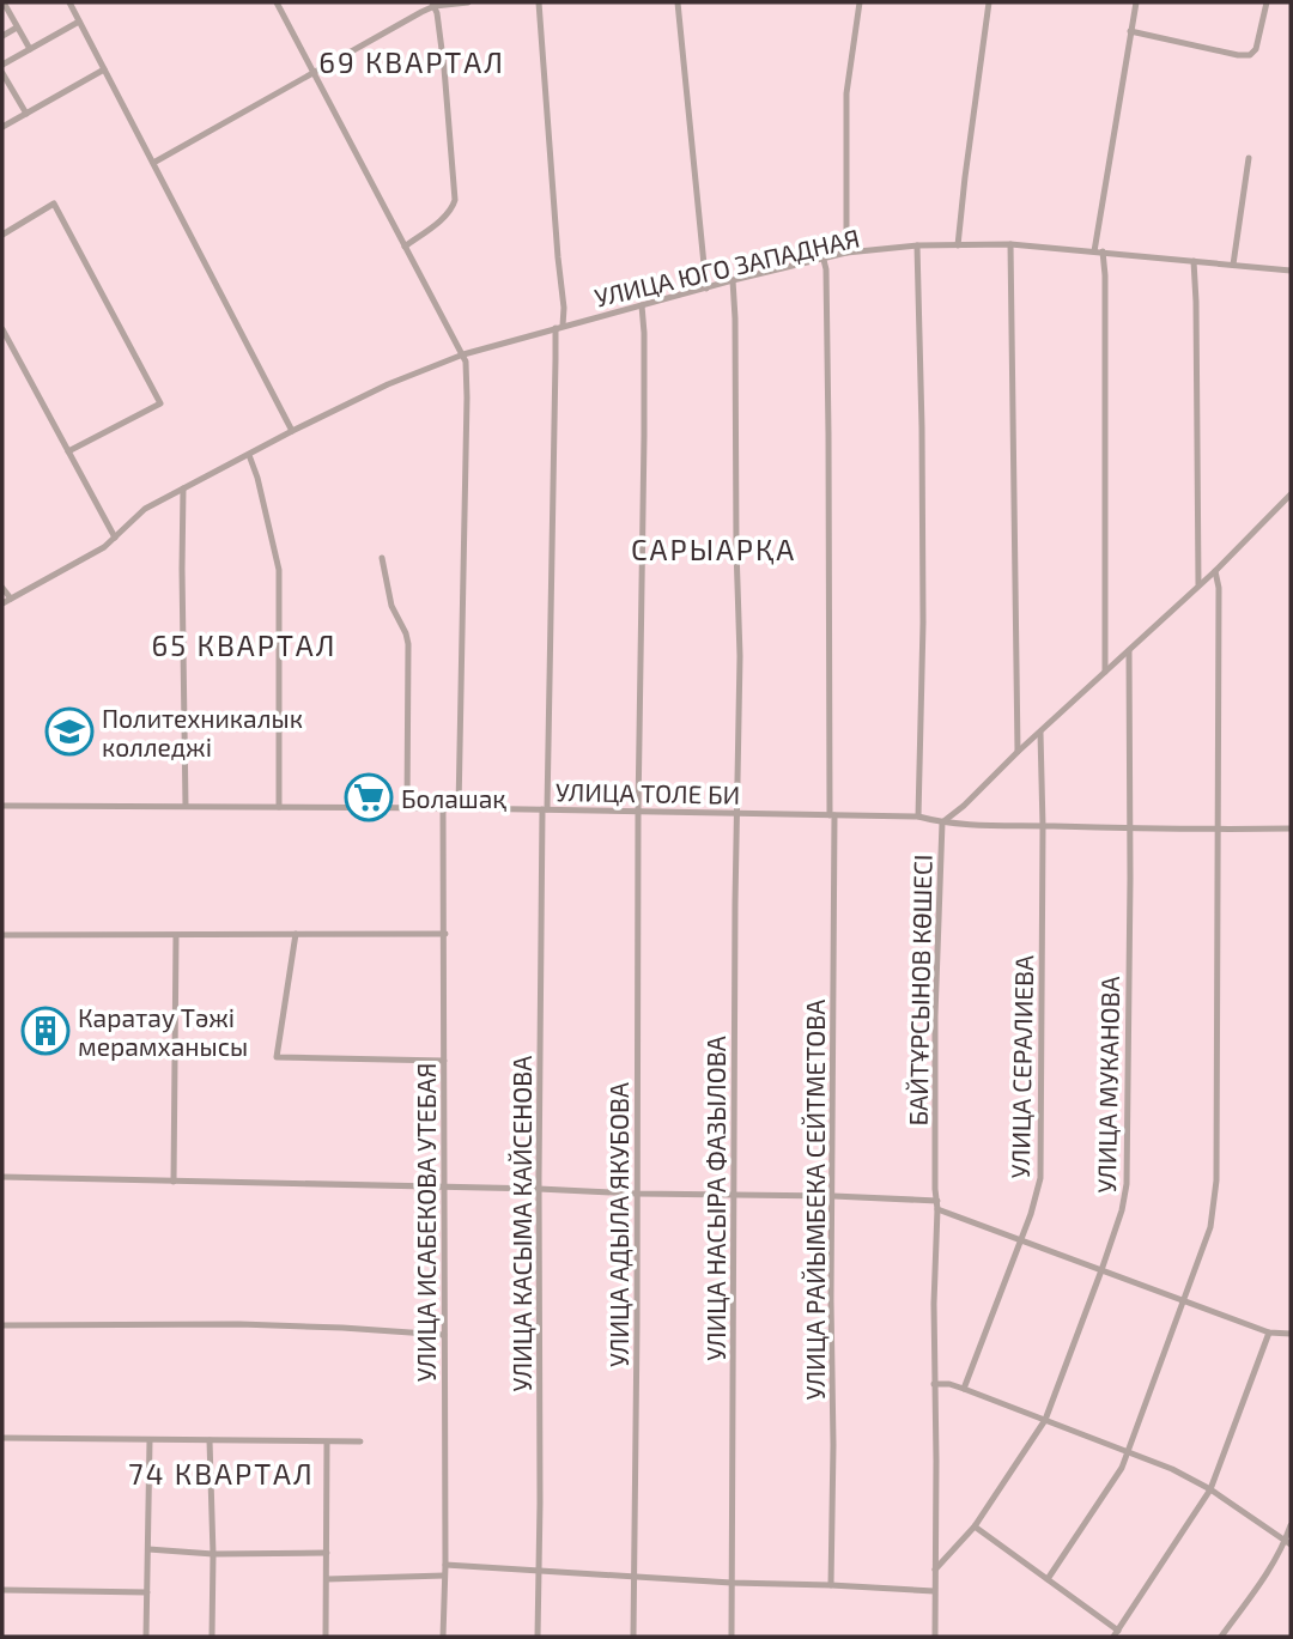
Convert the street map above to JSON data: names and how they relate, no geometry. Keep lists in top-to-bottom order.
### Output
{
  "streets": {
    "street": [
      "УЛИЦА ЮГО ЗАПАДНАЯ",
      "УЛИЦА ТОЛЕ БИ",
      "БАЙТҰРСЫНОВ КӨШЕСІ",
      "УЛИЦА СЕРАЛИЕВА",
      "УЛИЦА МУКАНОВА",
      "УЛИЦА НАСЫРА ФАЗЫЛОВА",
      "УЛИЦА РАЙЫМБЕКА СЕЙТМЕТОВА",
      "УЛИЦА ИСАБЕКОВА УТЕБАЯ",
      "УЛИЦА КАСЫМА КАЙСЕНОВА",
      "УЛИЦА АДЫЛА ЯКУБОВА"
    ]
  },
  "crossings": [
    ["УЛИЦА ЮГО ЗАПАДНАЯ", "УЛИЦА НАСЫРА ФАЗЫЛОВА"],
    ["УЛИЦА ЮГО ЗАПАДНАЯ", "УЛИЦА РАЙЫМБЕКА СЕЙТМЕТОВА"],
    ["УЛИЦА ЮГО ЗАПАДНАЯ", "УЛИЦА КАСЫМА КАЙСЕНОВА"],
    ["УЛИЦА ЮГО ЗАПАДНАЯ", "УЛИЦА АДЫЛА ЯКУБОВА"],
    ["УЛИЦА ТОЛЕ БИ", "БАЙТҰРСЫНОВ КӨШЕСІ"],
    ["УЛИЦА ТОЛЕ БИ", "УЛИЦА СЕРАЛИЕВА"],
    ["УЛИЦА ТОЛЕ БИ", "УЛИЦА МУКАНОВА"],
    ["УЛИЦА ТОЛЕ БИ", "УЛИЦА НАСЫРА ФАЗЫЛОВА"],
    ["УЛИЦА ТОЛЕ БИ", "УЛИЦА РАЙЫМБЕКА СЕЙТМЕТОВА"],
    ["УЛИЦА ТОЛЕ БИ", "УЛИЦА ИСАБЕКОВА УТЕБАЯ"],
    ["УЛИЦА ТОЛЕ БИ", "УЛИЦА КАСЫМА КАЙСЕНОВА"],
    ["УЛИЦА ТОЛЕ БИ", "УЛИЦА АДЫЛА ЯКУБОВА"],
    ["БАЙТҰРСЫНОВ КӨШЕСІ", "УЛИЦА СЕРАЛИЕВА"],
    ["БАЙТҰРСЫНОВ КӨШЕСІ", "УЛИЦА МУКАНОВА"]
  ],
  "districts": [
    "69 КВАРТАЛ",
    "САРЫАРҚА",
    "65 КВАРТАЛ",
    "74 КВАРТАЛ"
  ],
  "places": {
    "school or university": ["Политехникалык колледжі"],
    "supermarket": ["Болашақ"],
    "building": ["Каратау Тәжі мерамханысы"]
  }
}
